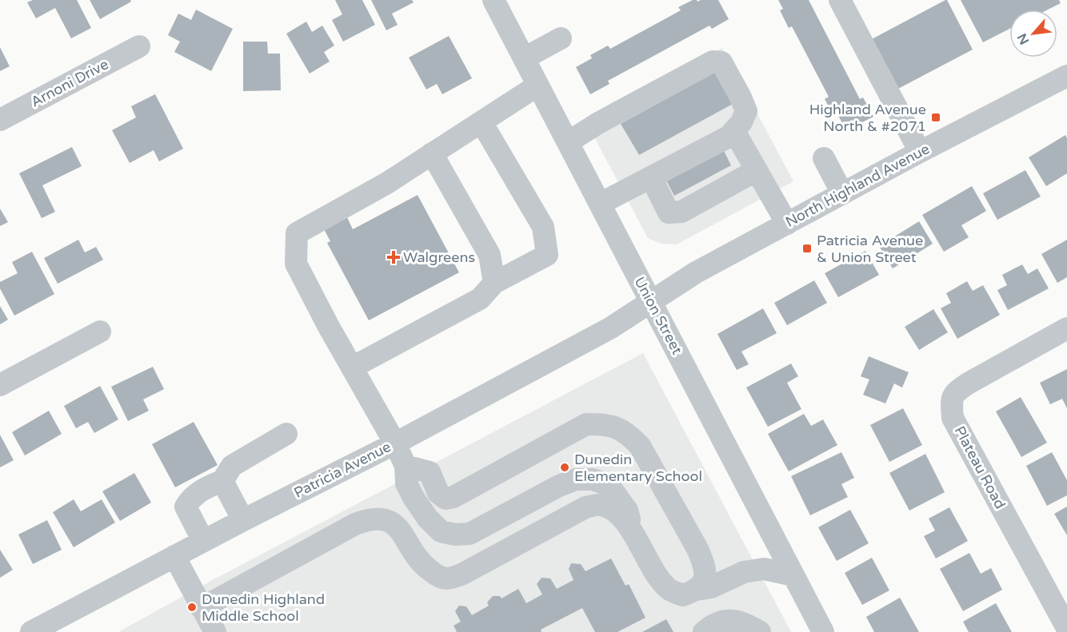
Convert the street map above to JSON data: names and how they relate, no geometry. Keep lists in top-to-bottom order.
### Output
{
  "streets": {
    "street": [
      "Arnoni Drive",
      "North Highland Avenue",
      "Union Street",
      "Plateau Road",
      "Patricia Avenue"
    ]
  },
  "crossings": [
    ["North Highland Avenue", "Union Street"],
    ["North Highland Avenue", "Patricia Avenue"],
    ["Union Street", "Patricia Avenue"]
  ],
  "places": {
    "transit": ["Highland Avenue North & #2071", "Patricia Avenue & Union Street"],
    "health": ["Walgreens"],
    "other": ["Dunedin Elementary School", "Dunedin Highland Middle School"]
  },
  "north": "bottom left"
}
